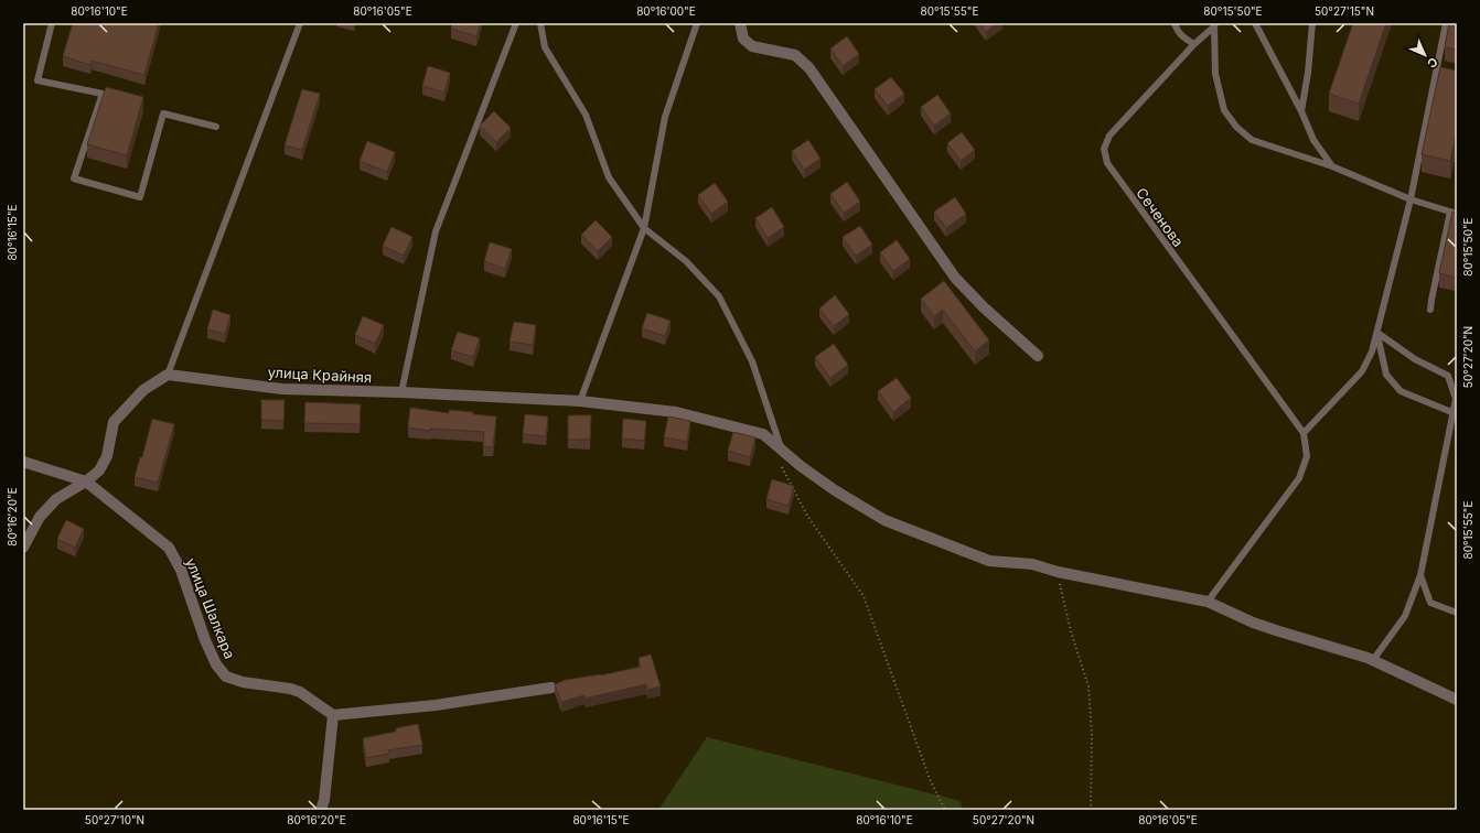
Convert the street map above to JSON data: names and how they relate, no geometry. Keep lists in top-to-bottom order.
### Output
{
  "streets": {
    "street": ["улица Крайняя", "улица Шалкара"],
    "lane": ["Сеченова"]
  },
  "north": "bottom right",
  "coordinates": [
    "80°16'10\"E",
    "80°16'05\"E",
    "80°16'00\"E",
    "80°15'55\"E",
    "80°15'50\"E",
    "50°27'15\"N",
    "80°16'15\"E",
    "50°27'20\"N",
    "80°16'20\"E",
    "50°27'10\"N"
  ]
}
